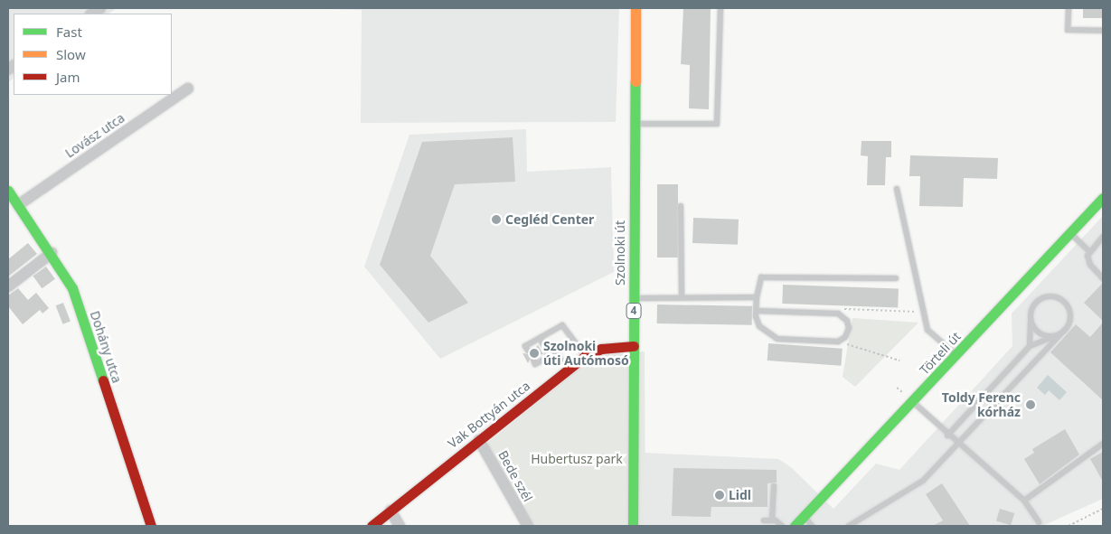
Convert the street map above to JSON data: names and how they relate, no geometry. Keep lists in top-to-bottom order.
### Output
{
  "streets": {
    "main road": [
      "Szolnoki út",
      "4",
      "Dohány utca",
      "Törteli út",
      "Vak Bottyán utca"
    ],
    "street": ["Lovász utca", "Bede szél"]
  },
  "crossings": [
    ["Lovász utca", "Dohány utca"],
    ["Szolnoki út", "Vak Bottyán utca"],
    ["Vak Bottyán utca", "Bede szél"]
  ],
  "parks": ["Hubertusz park"],
  "places": [
    "Cegléd Center",
    "Szolnoki úti Autómosó",
    "Toldy Ferenc kórház",
    "Lidl"
  ],
  "legend": ["Fast", "Slow", "Jam"]
}
